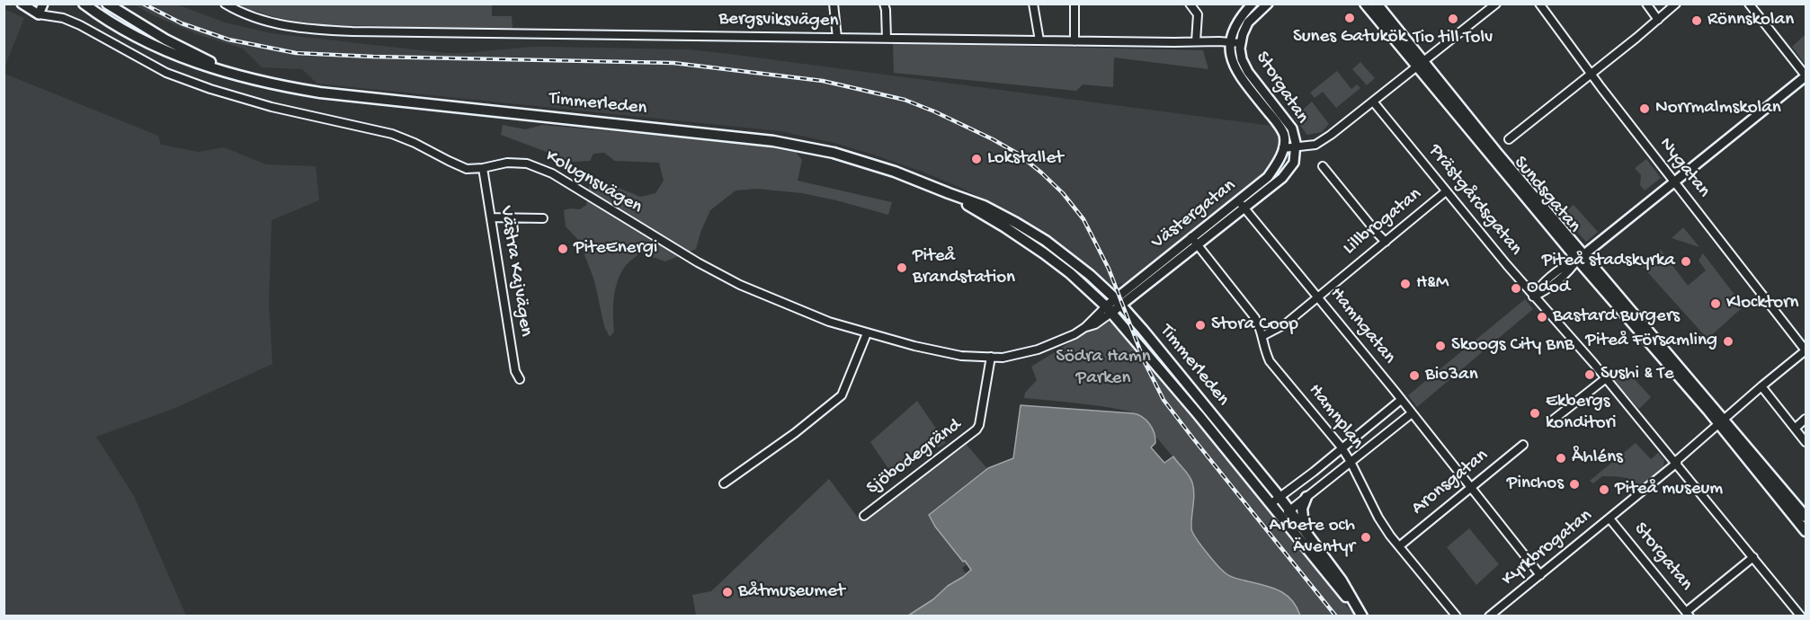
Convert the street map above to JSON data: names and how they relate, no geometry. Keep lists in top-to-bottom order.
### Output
{
  "streets": {
    "main road": ["Timmerleden", "Sundsgatan"],
    "street": [
      "Bergsviksvägen",
      "Storgatan",
      "Nygatan",
      "Kolugnsvägen",
      "Prästgårdsgatan",
      "Västergatan",
      "Lillbrogatan",
      "Västra Kajvägen",
      "Hamngatan",
      "Hamnplan",
      "Sjöbodegränd",
      "Aronsgatan",
      "Kyrkbrogatan"
    ]
  },
  "crossings": [
    ["Bergsviksvägen", "Storgatan"],
    ["Storgatan", "Västergatan"],
    ["Storgatan", "Kyrkbrogatan"],
    ["Timmerleden", "Kolugnsvägen"],
    ["Timmerleden", "Västergatan"],
    ["Nygatan", "Kyrkbrogatan"],
    ["Kolugnsvägen", "Västergatan"],
    ["Kolugnsvägen", "Västra Kajvägen"],
    ["Kolugnsvägen", "Sjöbodegränd"],
    ["Sundsgatan", "Kyrkbrogatan"],
    ["Prästgårdsgatan", "Lillbrogatan"],
    ["Prästgårdsgatan", "Kyrkbrogatan"],
    ["Västergatan", "Hamngatan"],
    ["Västergatan", "Hamnplan"],
    ["Lillbrogatan", "Hamngatan"],
    ["Lillbrogatan", "Hamnplan"],
    ["Hamngatan", "Aronsgatan"],
    ["Hamngatan", "Kyrkbrogatan"],
    ["Hamnplan", "Aronsgatan"]
  ],
  "parks": ["Södra Hamn Parken"],
  "places": [
    "Sunes Gatukök",
    "Tio till Tolv",
    "Rönnskolan",
    "Norrmalmskolan",
    "Lokstallet",
    "PiteEnergi",
    "Piteå stadskyrka",
    "Piteå Brandstation",
    "H&M",
    "Odod",
    "Klocktorn",
    "Bastard Burgers",
    "Stora Coop",
    "Piteå Församling",
    "Skoogs City BnB",
    "Sushi & Te",
    "Bio3an",
    "Ekbergs konditori",
    "Åhléns",
    "Pinchos",
    "Piteå museum",
    "Arbete och Äventyr",
    "Båtmuseumet"
  ]
}
